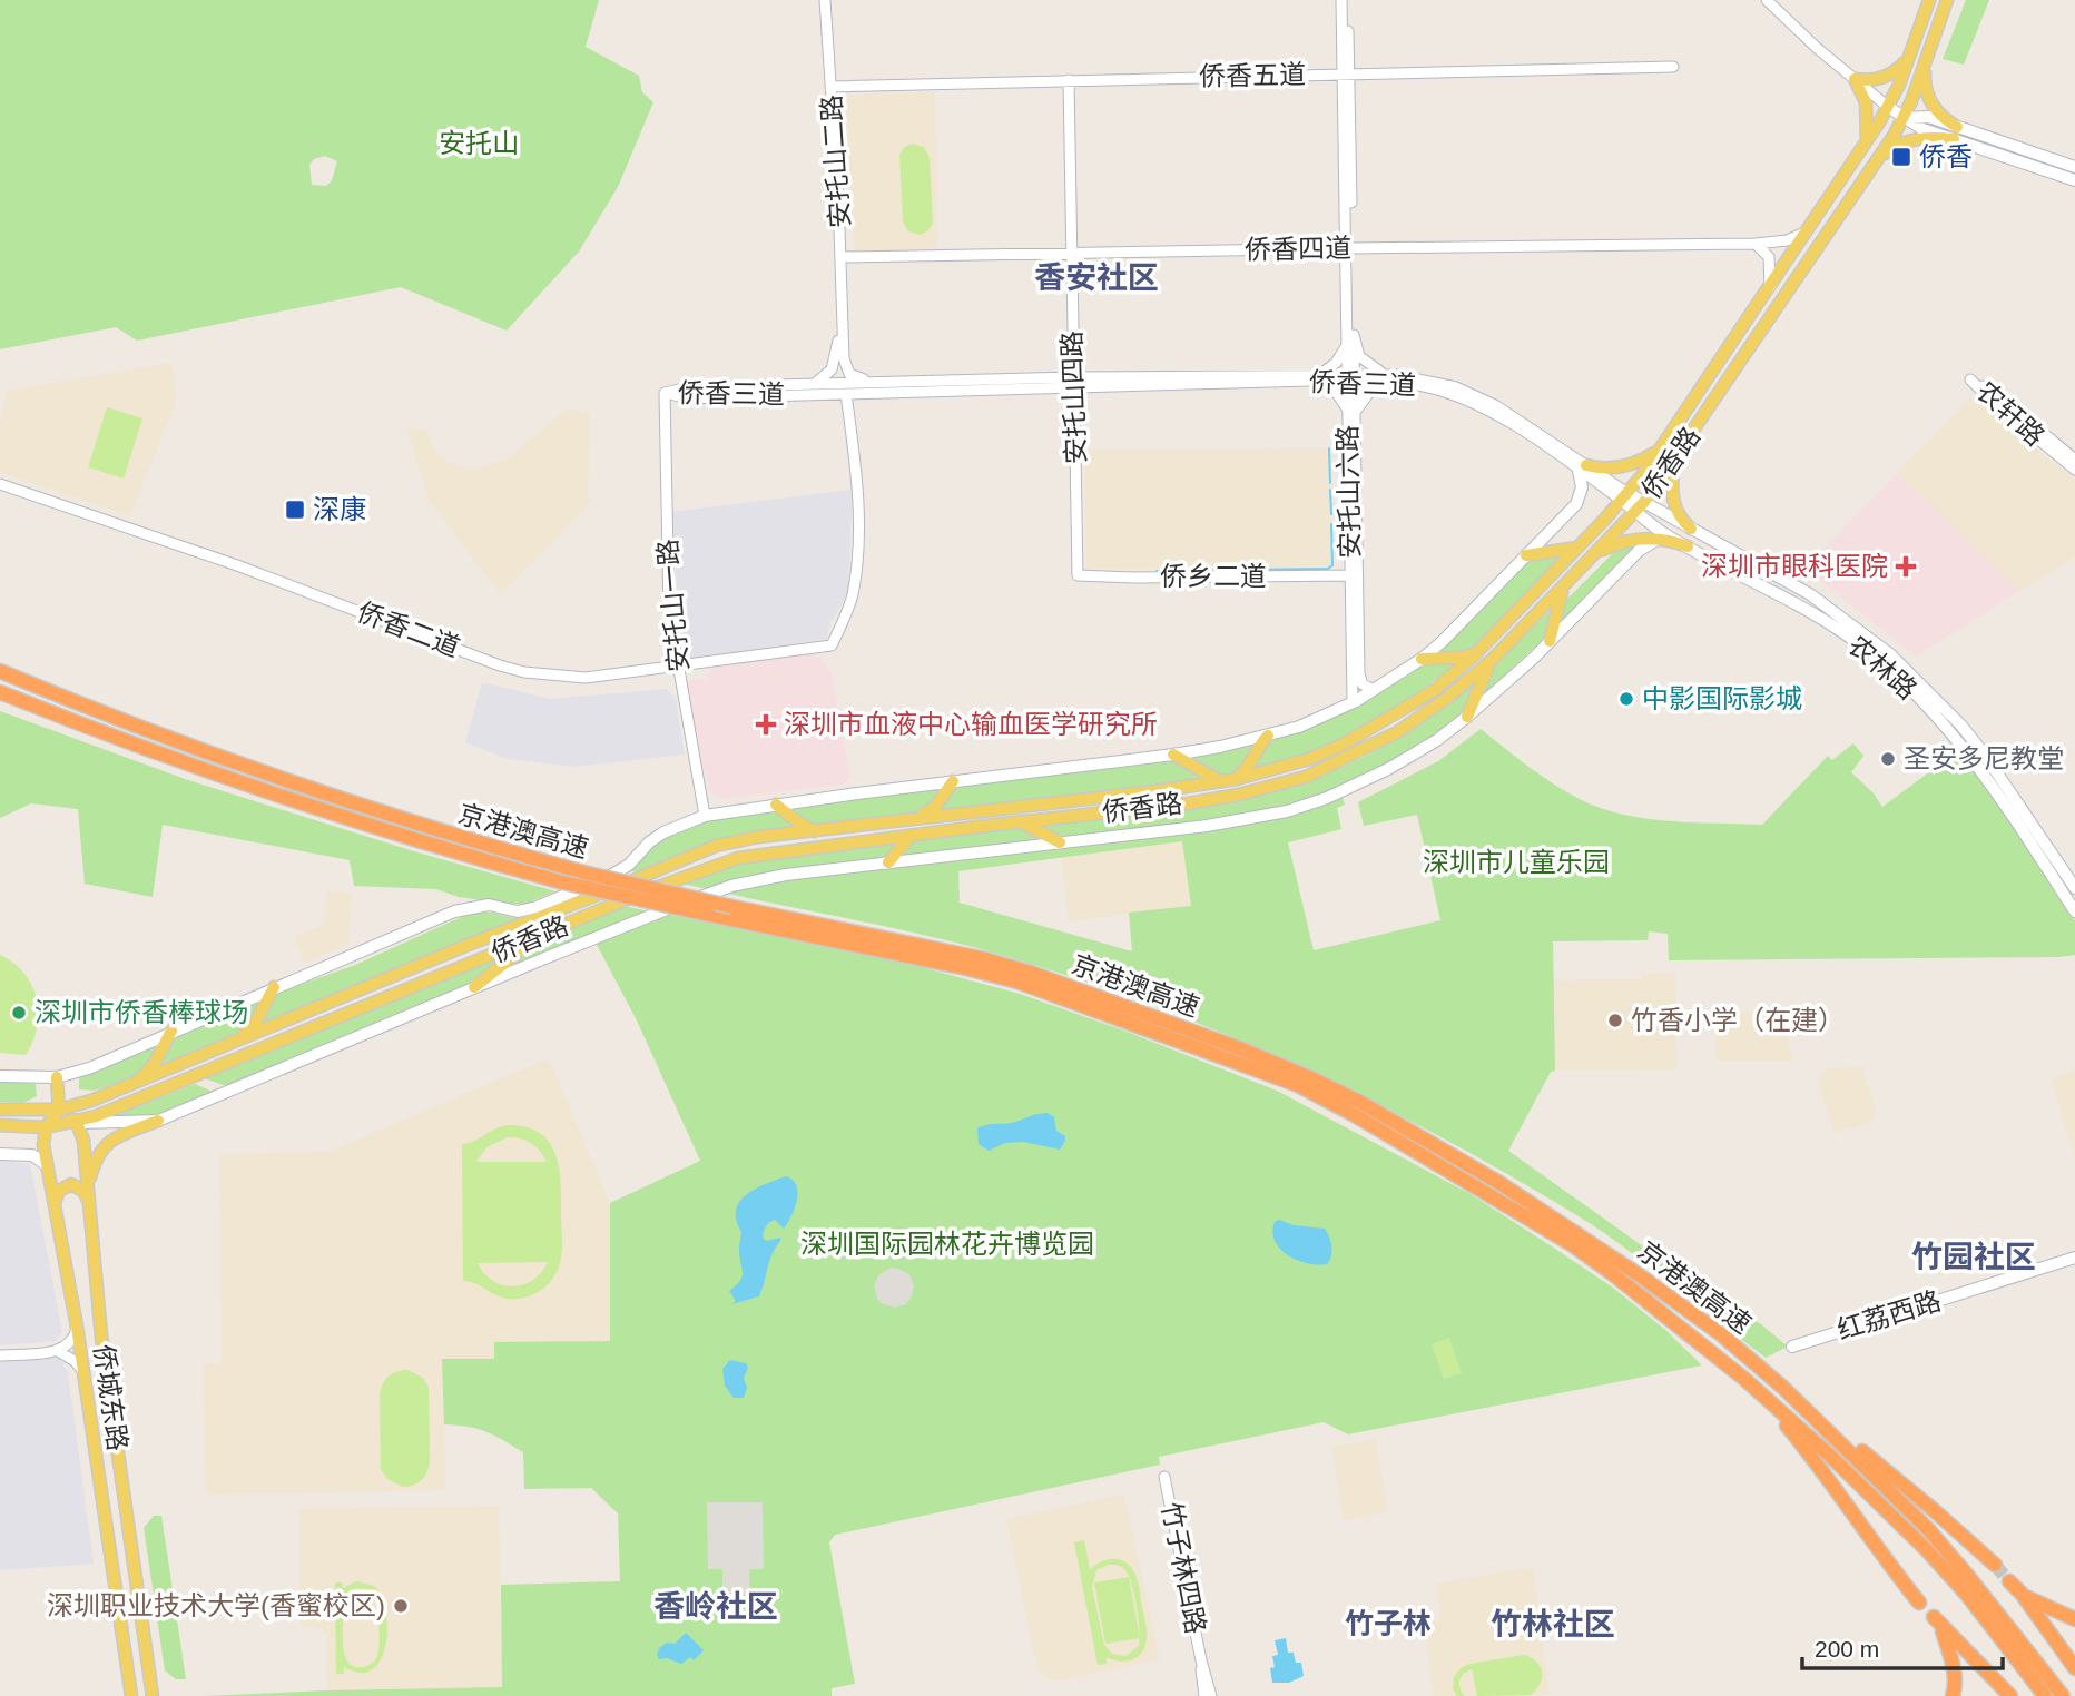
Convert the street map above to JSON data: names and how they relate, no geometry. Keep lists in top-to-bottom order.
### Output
{
  "streets": {
    "highway": ["京港澳高速"],
    "main road": [
      "侨香路",
      "农林路",
      "红荔西路",
      "侨城东路"
    ],
    "street": [
      "侨香五道",
      "安托山二路",
      "侨香四道",
      "侨香三道",
      "安托山四路",
      "农轩路",
      "安托山六路",
      "侨乡二道",
      "安托山一路",
      "侨香二道",
      "竹子林四路"
    ]
  },
  "crossings": [
    ["侨香五道", "安托山二路"],
    ["侨香五道", "安托山四路"],
    ["侨香五道", "安托山六路"],
    ["安托山二路", "侨香四道"],
    ["侨香四道", "安托山四路"],
    ["侨香四道", "侨香路"],
    ["侨香四道", "安托山六路"],
    ["侨香三道", "安托山四路"],
    ["侨香三道", "侨香路"],
    ["侨香三道", "安托山六路"],
    ["侨香三道", "安托山一路"],
    ["侨香三道", "侨香二道"],
    ["侨香三道", "农林路"],
    ["安托山四路", "侨乡二道"],
    ["侨香路", "农林路"],
    ["侨香路", "侨城东路"],
    ["安托山六路", "侨乡二道"],
    ["安托山一路", "侨香二道"]
  ],
  "districts": [
    "香安社区",
    "竹园社区",
    "香岭社区",
    "竹子林",
    "竹林社区"
  ],
  "parks": ["安托山", "深圳市儿童乐园", "深圳国际园林花卉博览园"],
  "places": {
    "transit": ["侨香", "深康"],
    "health": ["深圳市眼科医院", "深圳市血液中心输血医学研究所"],
    "other": [
      "中影国际影城",
      "圣安多尼教堂",
      "深圳市侨香棒球场",
      "竹香小学（在建）",
      "深圳职业技术大学(香蜜校区)"
    ]
  },
  "scale_bar": "200 m"
}
